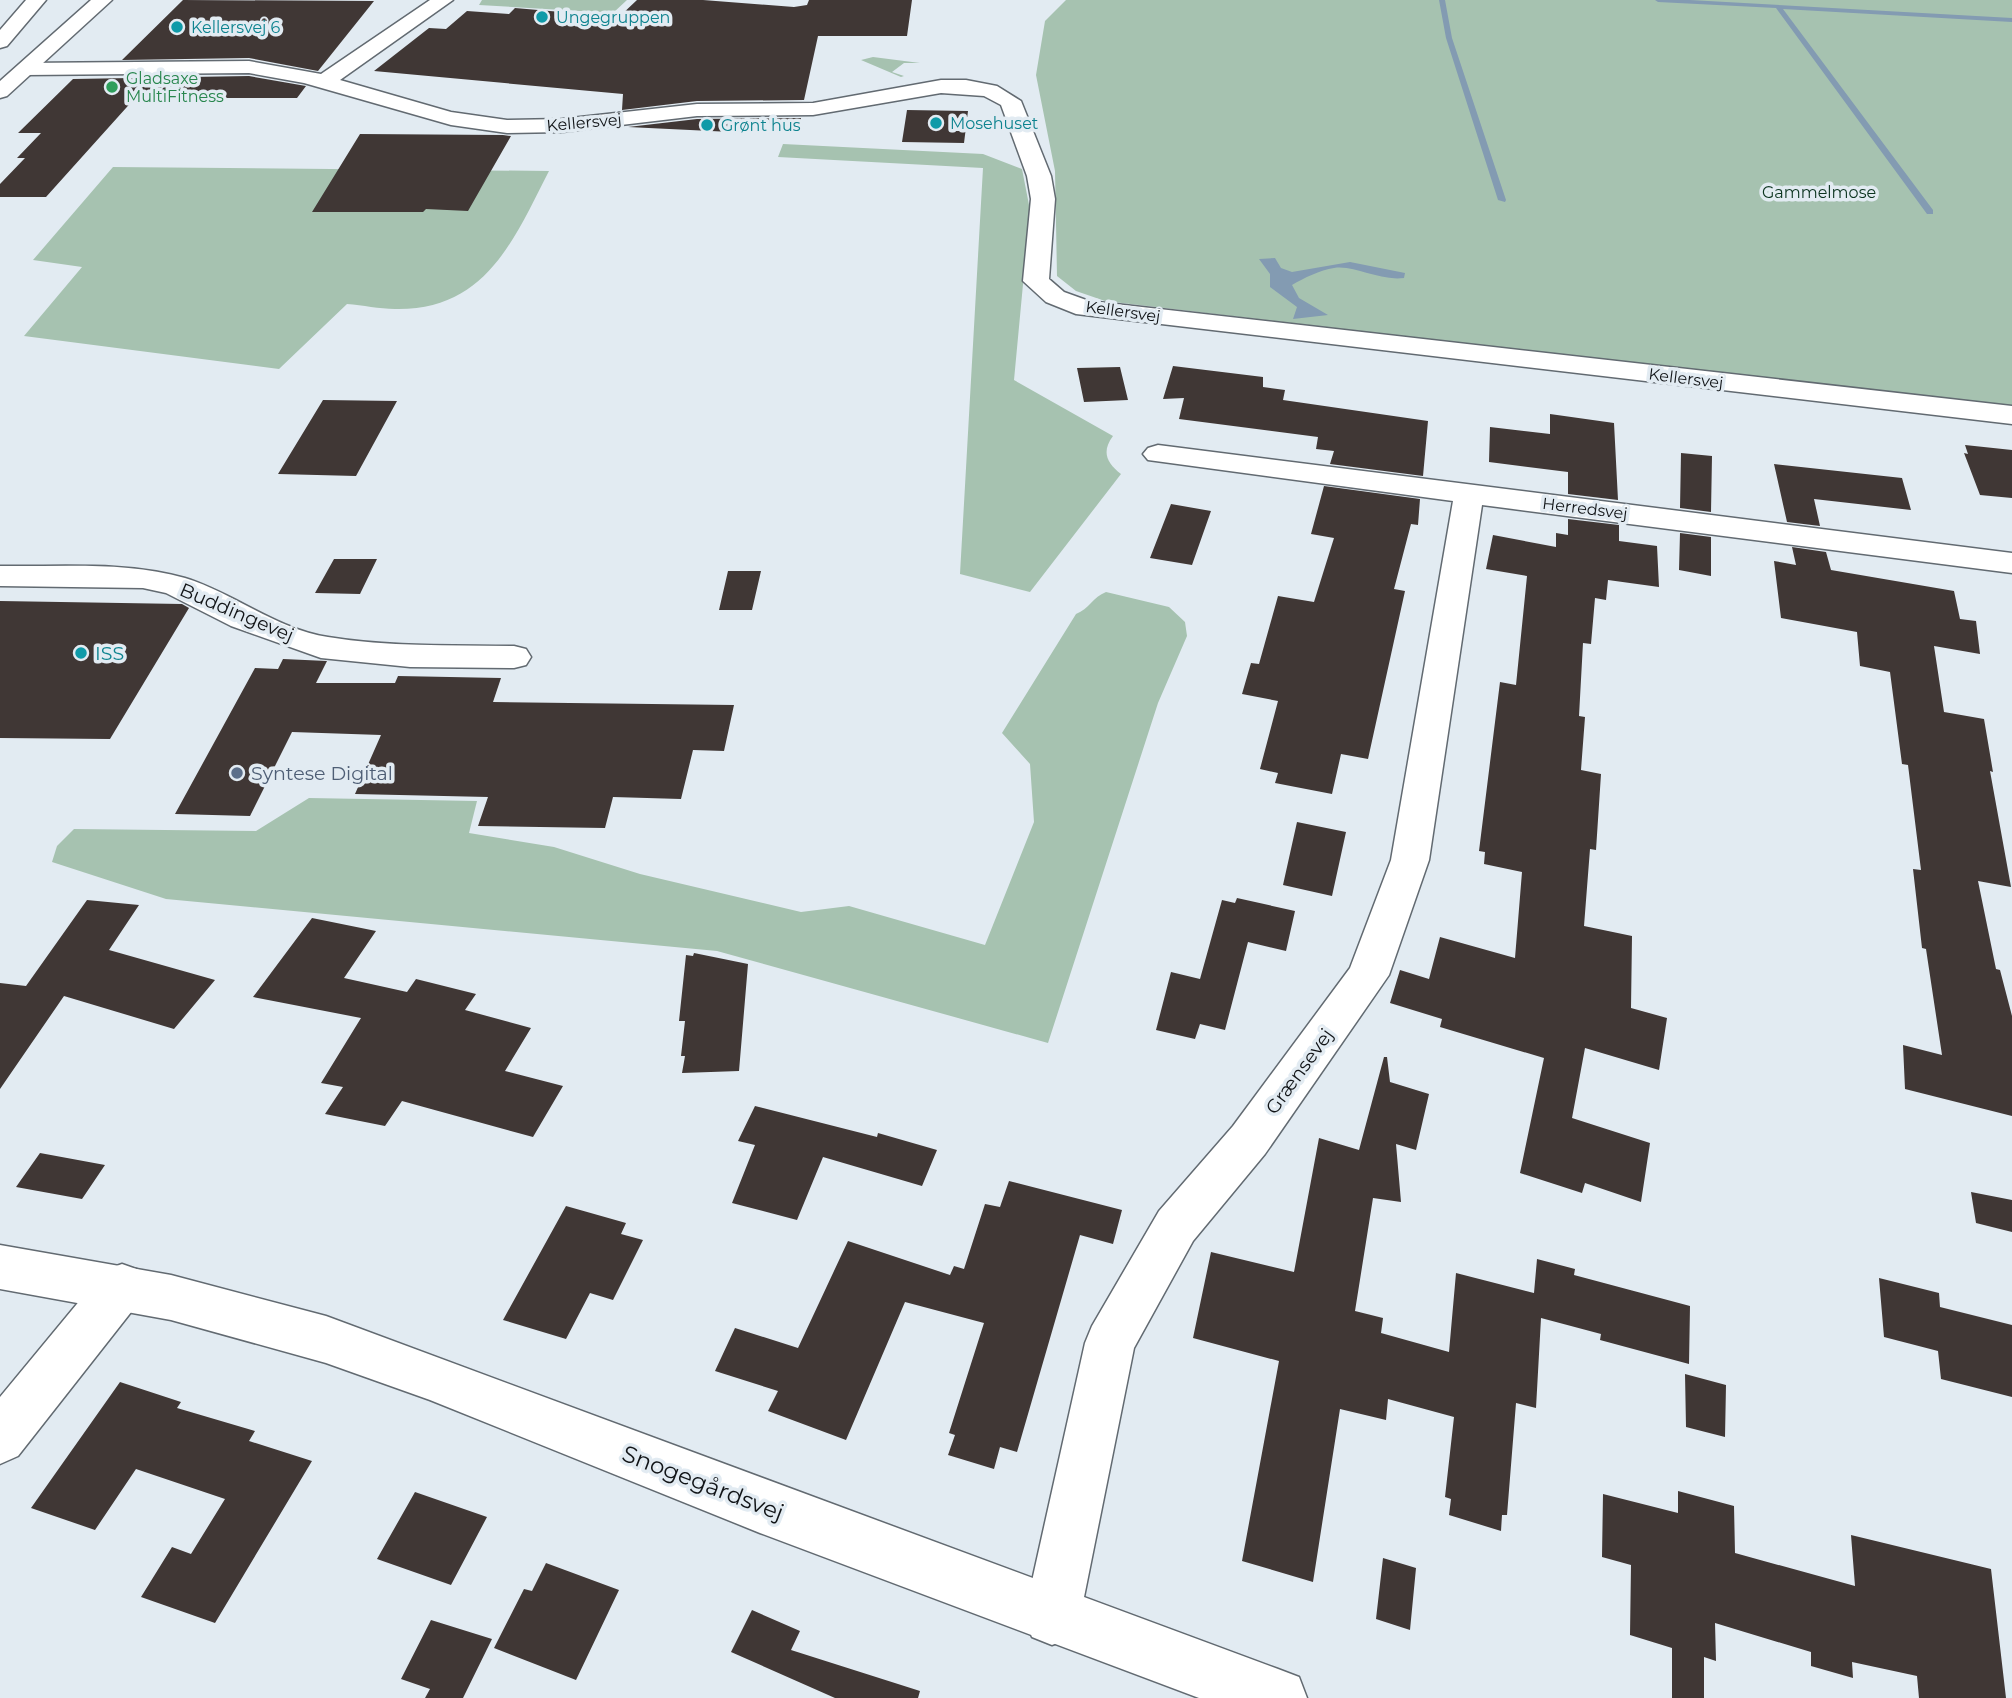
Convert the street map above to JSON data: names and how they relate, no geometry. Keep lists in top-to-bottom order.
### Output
{
  "streets": {
    "street": [
      "Kellersvej",
      "Herredsvej",
      "Buddingevej",
      "Grænsevej",
      "Snogegårdsvej"
    ]
  },
  "crossings": [
    ["Herredsvej", "Grænsevej"],
    ["Grænsevej", "Snogegårdsvej"]
  ],
  "parks": ["Gammelmose"],
  "places": [
    "Ungegruppen",
    "Kellersvej 6",
    "Gladsaxe MultiFitness",
    "Mosehuset",
    "Grønt hus",
    "ISS",
    "Syntese Digital"
  ]
}
